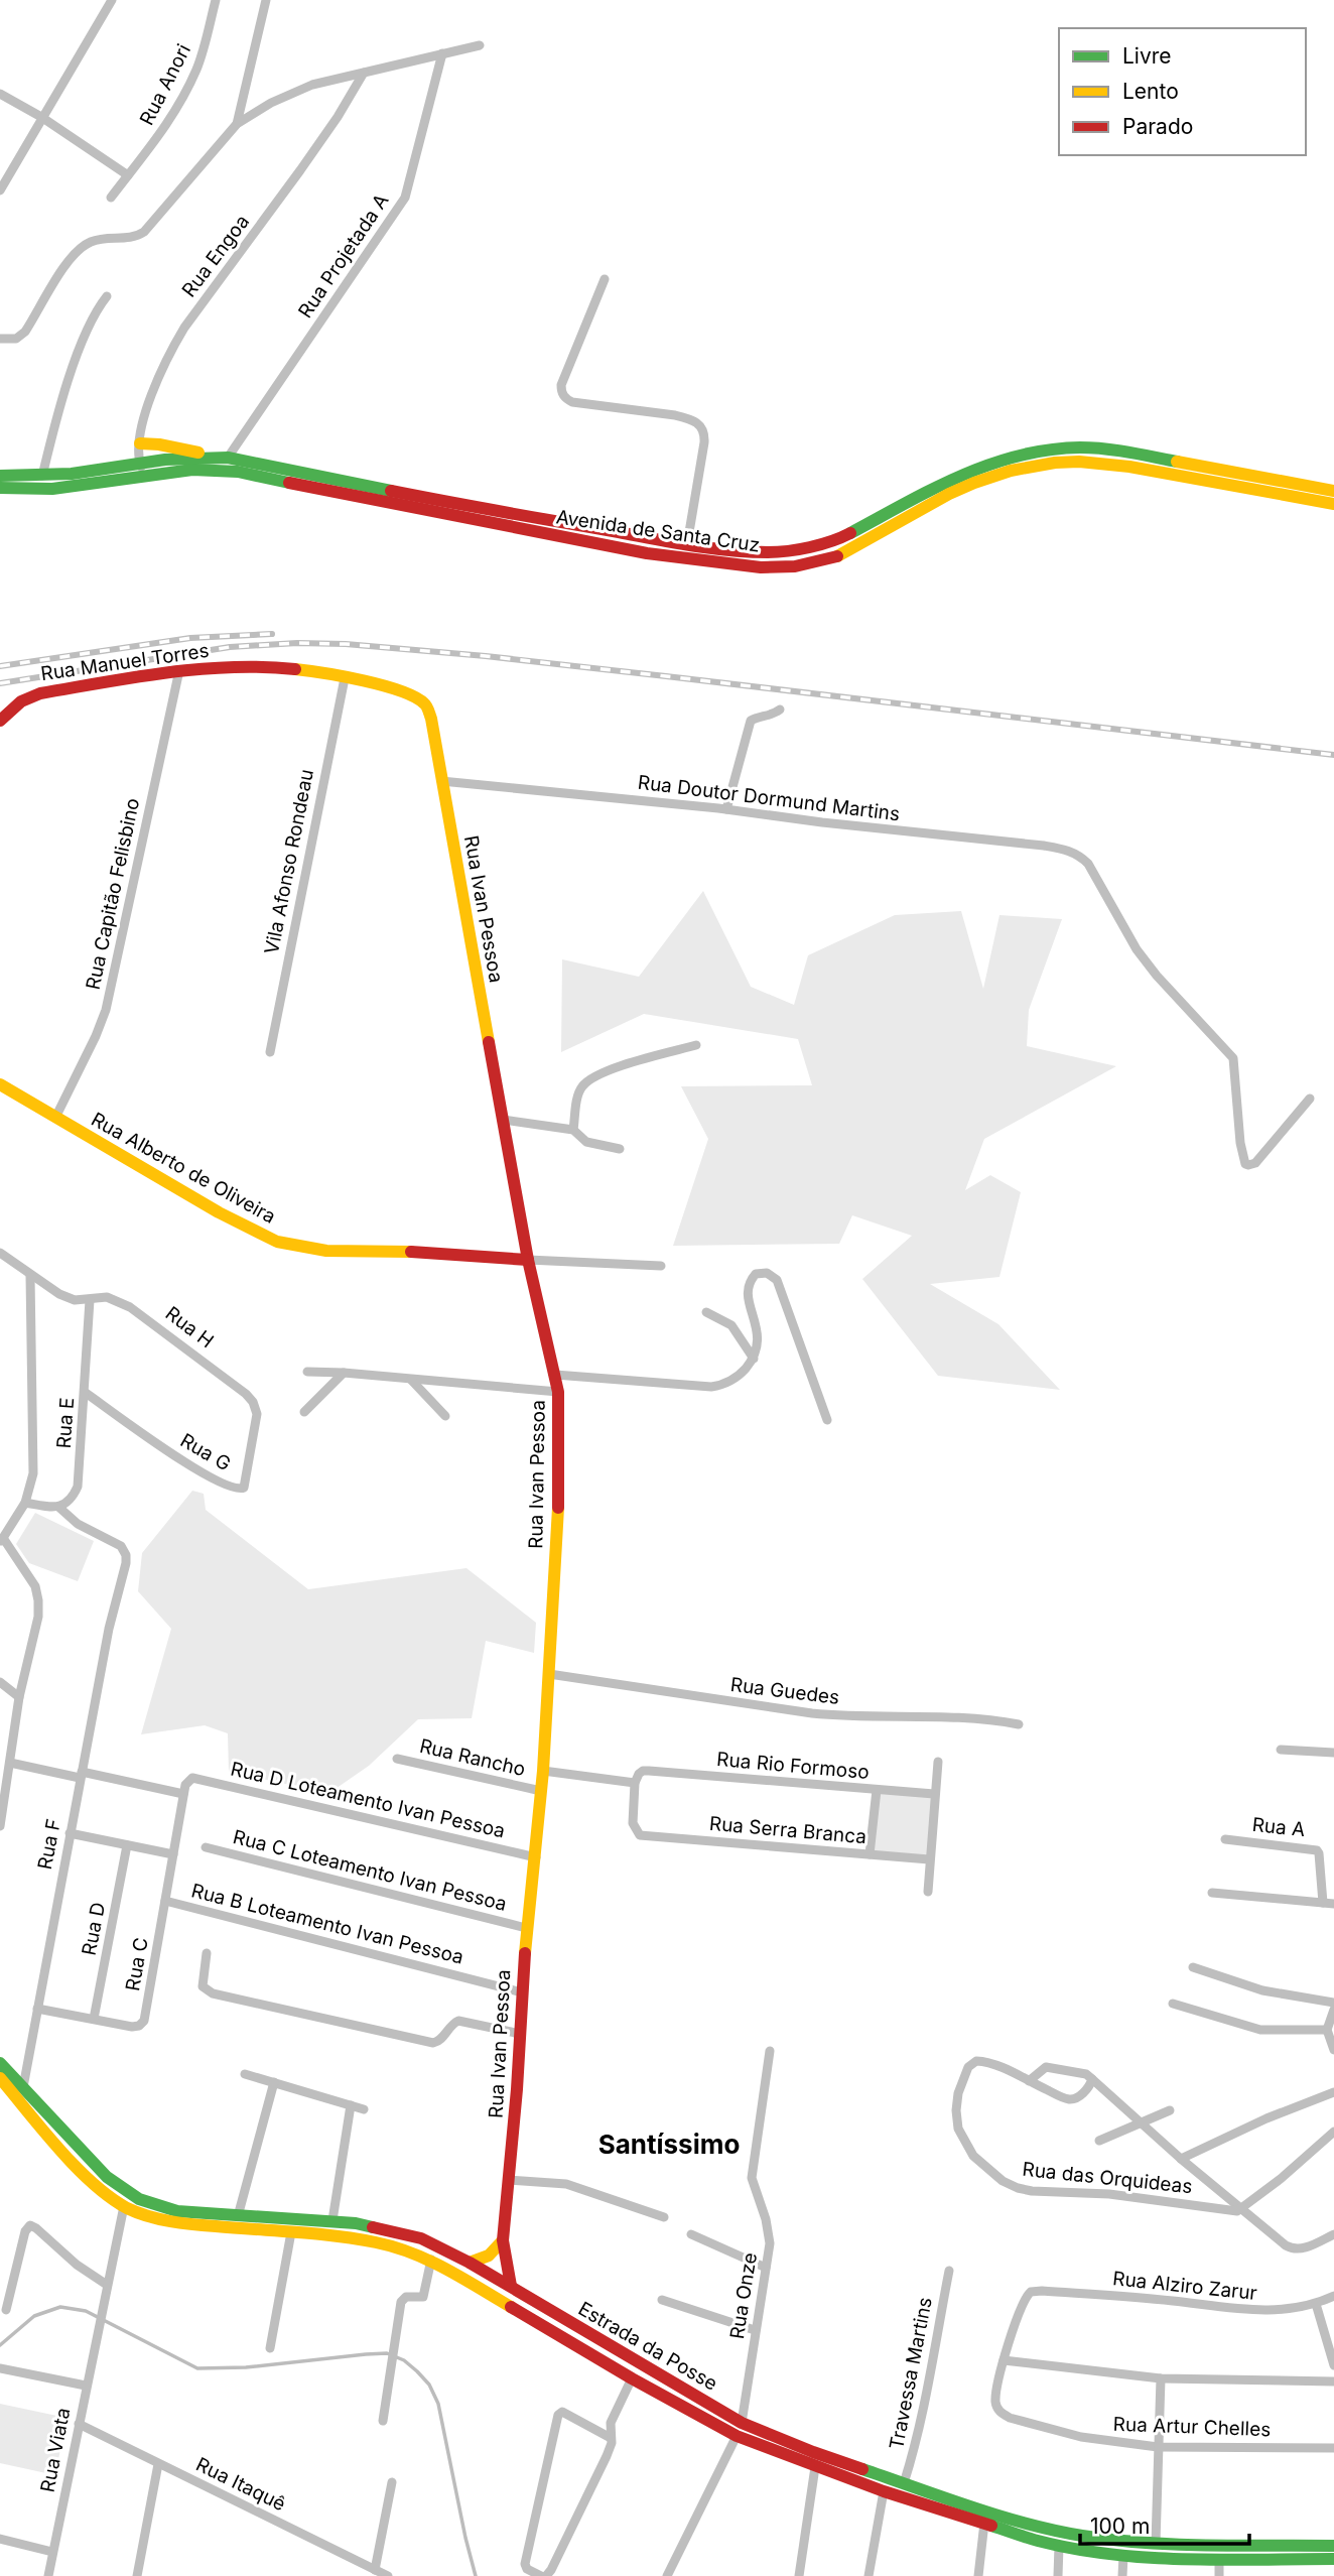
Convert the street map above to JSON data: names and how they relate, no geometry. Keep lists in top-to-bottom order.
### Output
{
  "streets": {
    "main road": [
      "Avenida de Santa Cruz",
      "Rua Manuel Torres",
      "Rua Ivan Pessoa",
      "Rua Alberto de Oliveira",
      "Estrada da Posse"
    ],
    "street": [
      "Rua Anori",
      "Rua Engoa",
      "Rua Projetada A",
      "Rua Doutor Dormund Martins",
      "Vila Afonso Rondeau",
      "Rua Capitão Felisbino",
      "Rua H",
      "Rua E",
      "Rua G",
      "Rua Guedes",
      "Rua Rancho",
      "Rua Rio Formoso",
      "Rua D Loteamento Ivan Pessoa",
      "Rua A",
      "Rua Serra Branca",
      "Rua F",
      "Rua C Loteamento Ivan Pessoa",
      "Rua B Loteamento Ivan Pessoa",
      "Rua D",
      "Rua C",
      "Rua das Orquideas",
      "Rua Alziro Zarur",
      "Rua Onze",
      "Travessa Martins",
      "Rua Artur Chelles",
      "Rua Viata",
      "Rua Itaquê"
    ]
  },
  "crossings": [
    ["Rua Engoa", "Avenida de Santa Cruz"],
    ["Rua Projetada A", "Avenida de Santa Cruz"],
    ["Rua Manuel Torres", "Vila Afonso Rondeau"],
    ["Rua Manuel Torres", "Rua Capitão Felisbino"],
    ["Rua Manuel Torres", "Rua Ivan Pessoa"],
    ["Rua Doutor Dormund Martins", "Rua Ivan Pessoa"],
    ["Rua Capitão Felisbino", "Rua Alberto de Oliveira"],
    ["Rua Ivan Pessoa", "Rua Alberto de Oliveira"],
    ["Rua Ivan Pessoa", "Rua Guedes"],
    ["Rua Ivan Pessoa", "Rua Rancho"],
    ["Rua Ivan Pessoa", "Rua D Loteamento Ivan Pessoa"],
    ["Rua Ivan Pessoa", "Rua C Loteamento Ivan Pessoa"],
    ["Rua Ivan Pessoa", "Rua B Loteamento Ivan Pessoa"],
    ["Rua Ivan Pessoa", "Estrada da Posse"],
    ["Rua H", "Rua E"],
    ["Rua H", "Rua G"],
    ["Rua E", "Rua G"],
    ["Rua E", "Rua F"],
    ["Rua Rio Formoso", "Rua Serra Branca"],
    ["Rua F", "Estrada da Posse"],
    ["Rua B Loteamento Ivan Pessoa", "Rua C"],
    ["Rua D", "Rua C"],
    ["Rua Alziro Zarur", "Rua Artur Chelles"],
    ["Rua Onze", "Estrada da Posse"],
    ["Estrada da Posse", "Travessa Martins"],
    ["Rua Viata", "Rua Itaquê"]
  ],
  "districts": ["Santíssimo"],
  "legend": ["Livre", "Lento", "Parado"],
  "scale_bar": "100 m"
}
